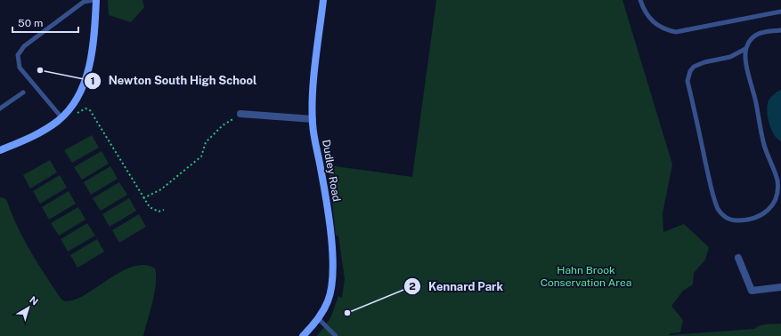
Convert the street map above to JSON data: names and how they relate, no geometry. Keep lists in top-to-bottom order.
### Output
{
  "streets": {
    "street": ["Dudley Road"]
  },
  "parks": ["Hahn Brook Conservation Area"],
  "places": ["Newton South High School", "Kennard Park"],
  "scale_bar": "50 m",
  "north": "top right"
}
